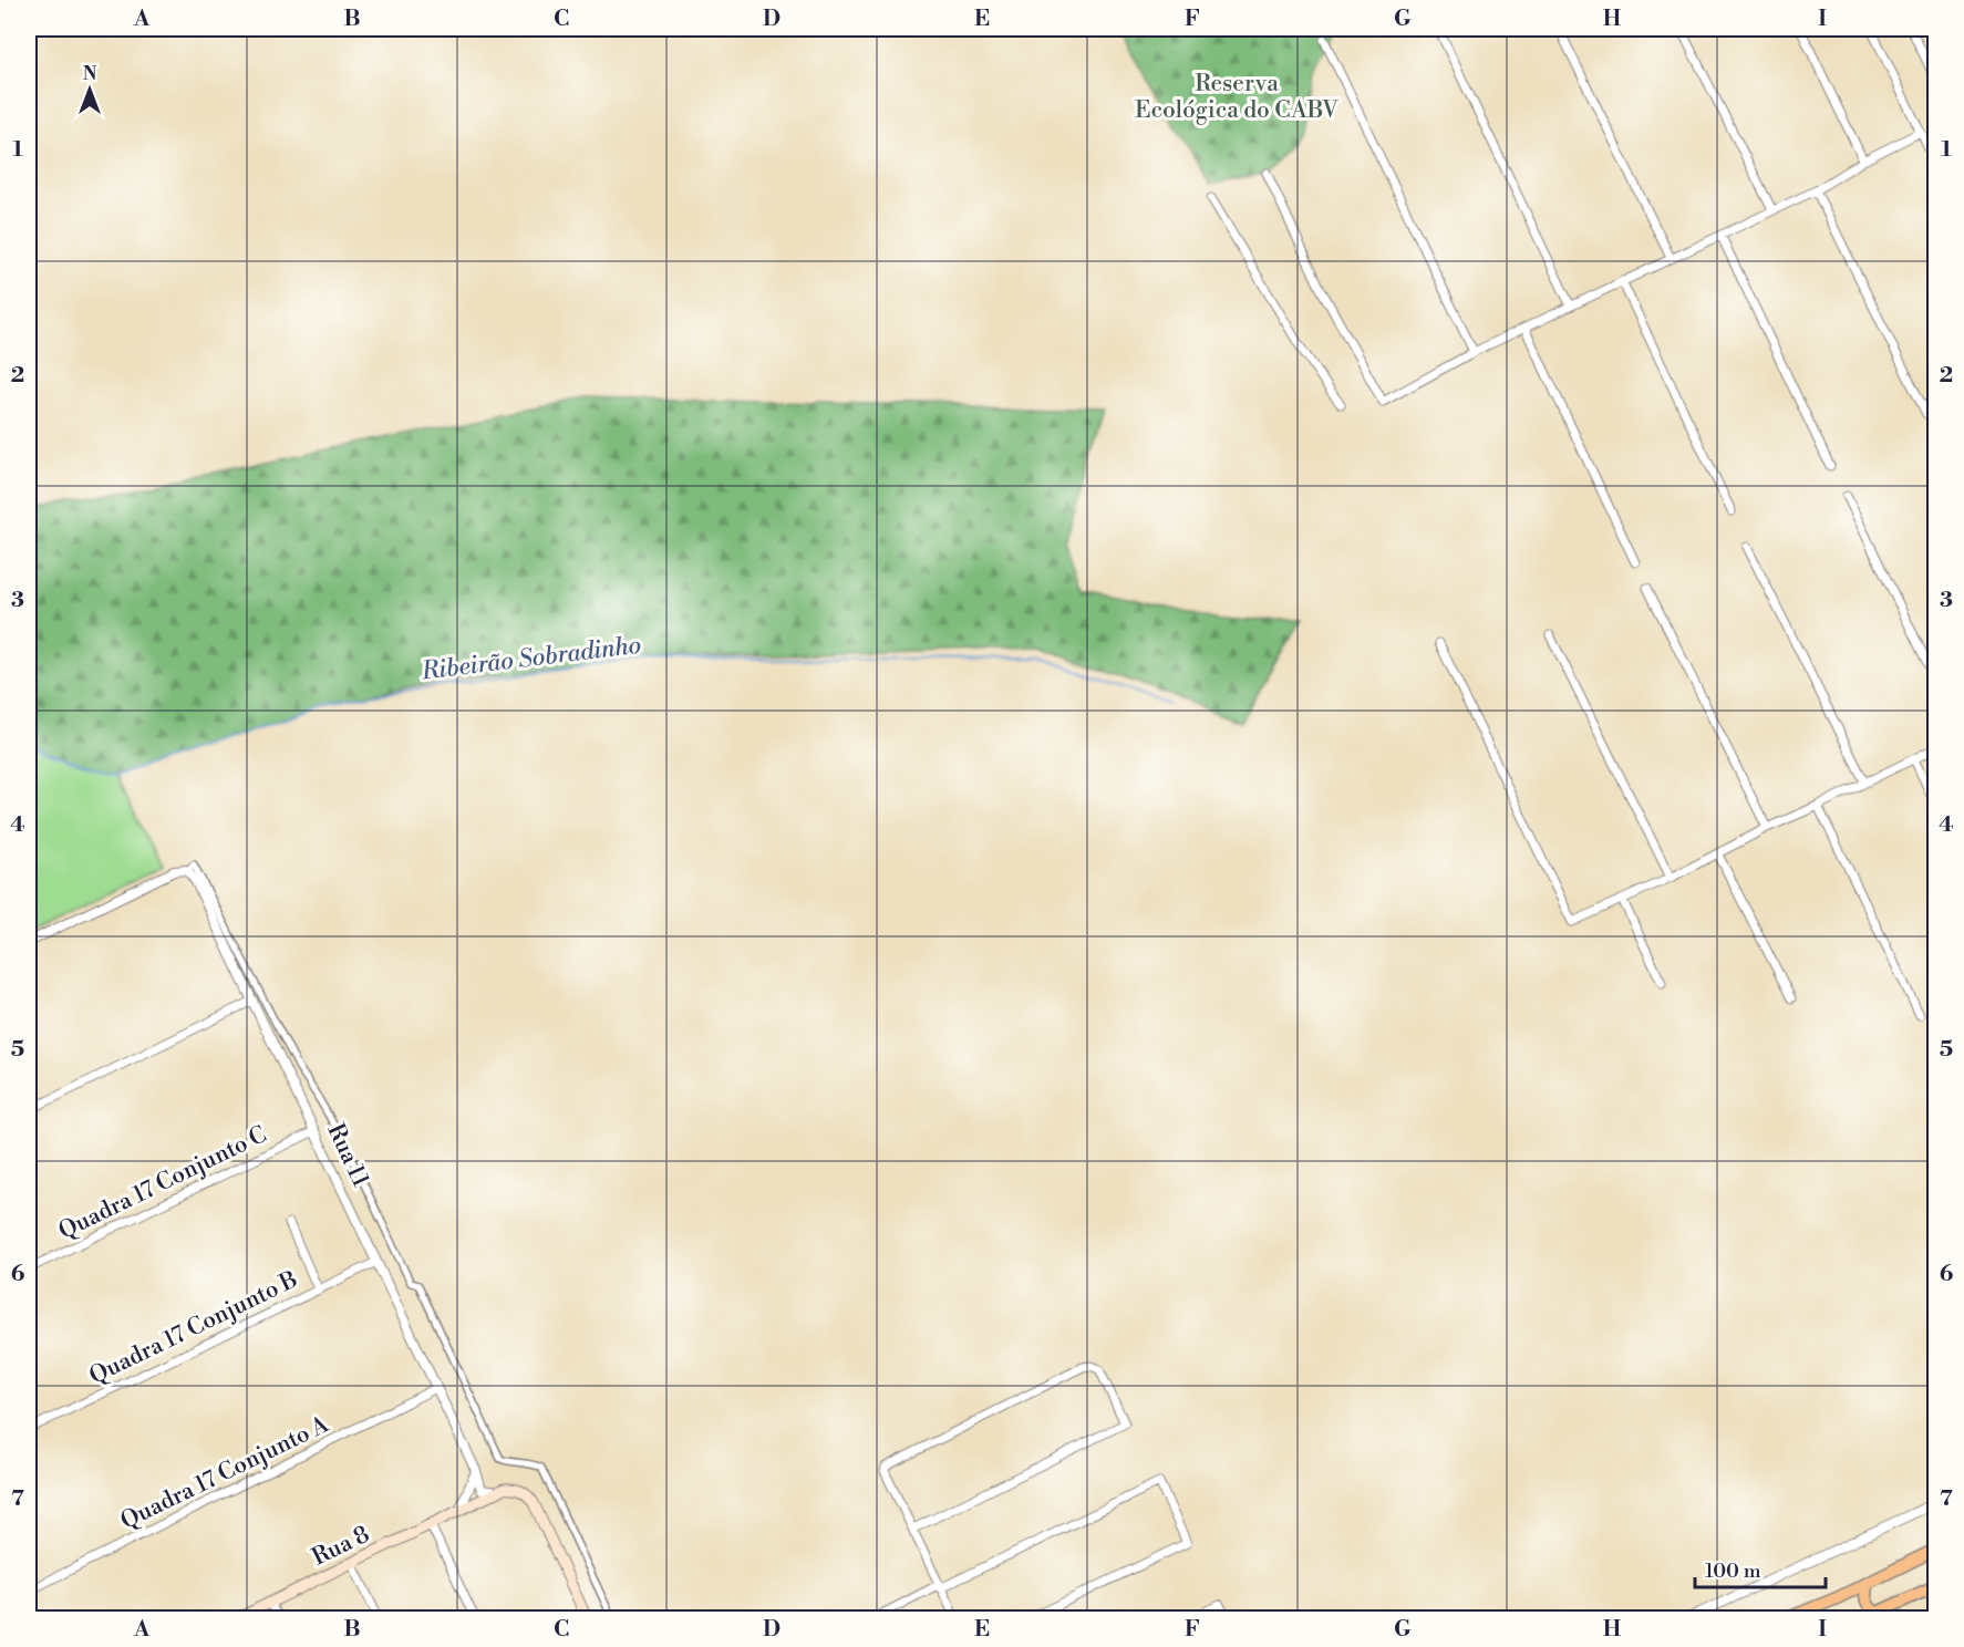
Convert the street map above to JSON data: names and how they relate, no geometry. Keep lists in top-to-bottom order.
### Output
{
  "streets": {
    "main road": ["Rua 8"],
    "street": [
      "Rua 11",
      "Quadra 17 Conjunto C",
      "Quadra 17 Conjunto B",
      "Quadra 17 Conjunto A"
    ]
  },
  "crossings": [
    ["Rua 11", "Quadra 17 Conjunto C"],
    ["Rua 11", "Quadra 17 Conjunto B"],
    ["Rua 11", "Quadra 17 Conjunto A"]
  ],
  "water": ["Ribeirão Sobradinho"],
  "parks": ["Reserva Ecológica do CABV"],
  "scale_bar": "100 m",
  "north": "top",
  "grid": {
    "columns": [
      "A",
      "B",
      "C",
      "D",
      "E",
      "F",
      "G",
      "H",
      "I"
    ],
    "rows": [
      "1",
      "2",
      "3",
      "4",
      "5",
      "6",
      "7"
    ]
  }
}
